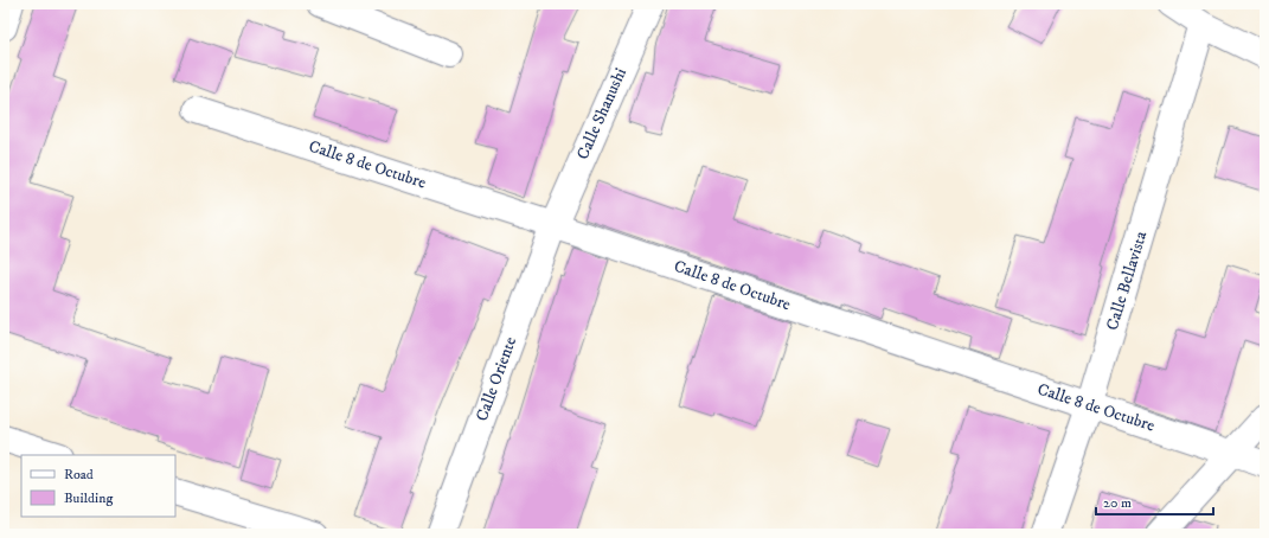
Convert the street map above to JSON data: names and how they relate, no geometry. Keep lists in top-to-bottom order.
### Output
{
  "streets": {
    "street": [
      "Calle Shanushi",
      "Calle 8 de Octubre",
      "Calle Bellavista",
      "Calle Oriente"
    ]
  },
  "crossings": [
    ["Calle Shanushi", "Calle 8 de Octubre"],
    ["Calle Shanushi", "Calle Oriente"],
    ["Calle 8 de Octubre", "Calle Bellavista"],
    ["Calle 8 de Octubre", "Calle Oriente"]
  ],
  "legend": ["Road", "Building"],
  "scale_bar": "20 m"
}
